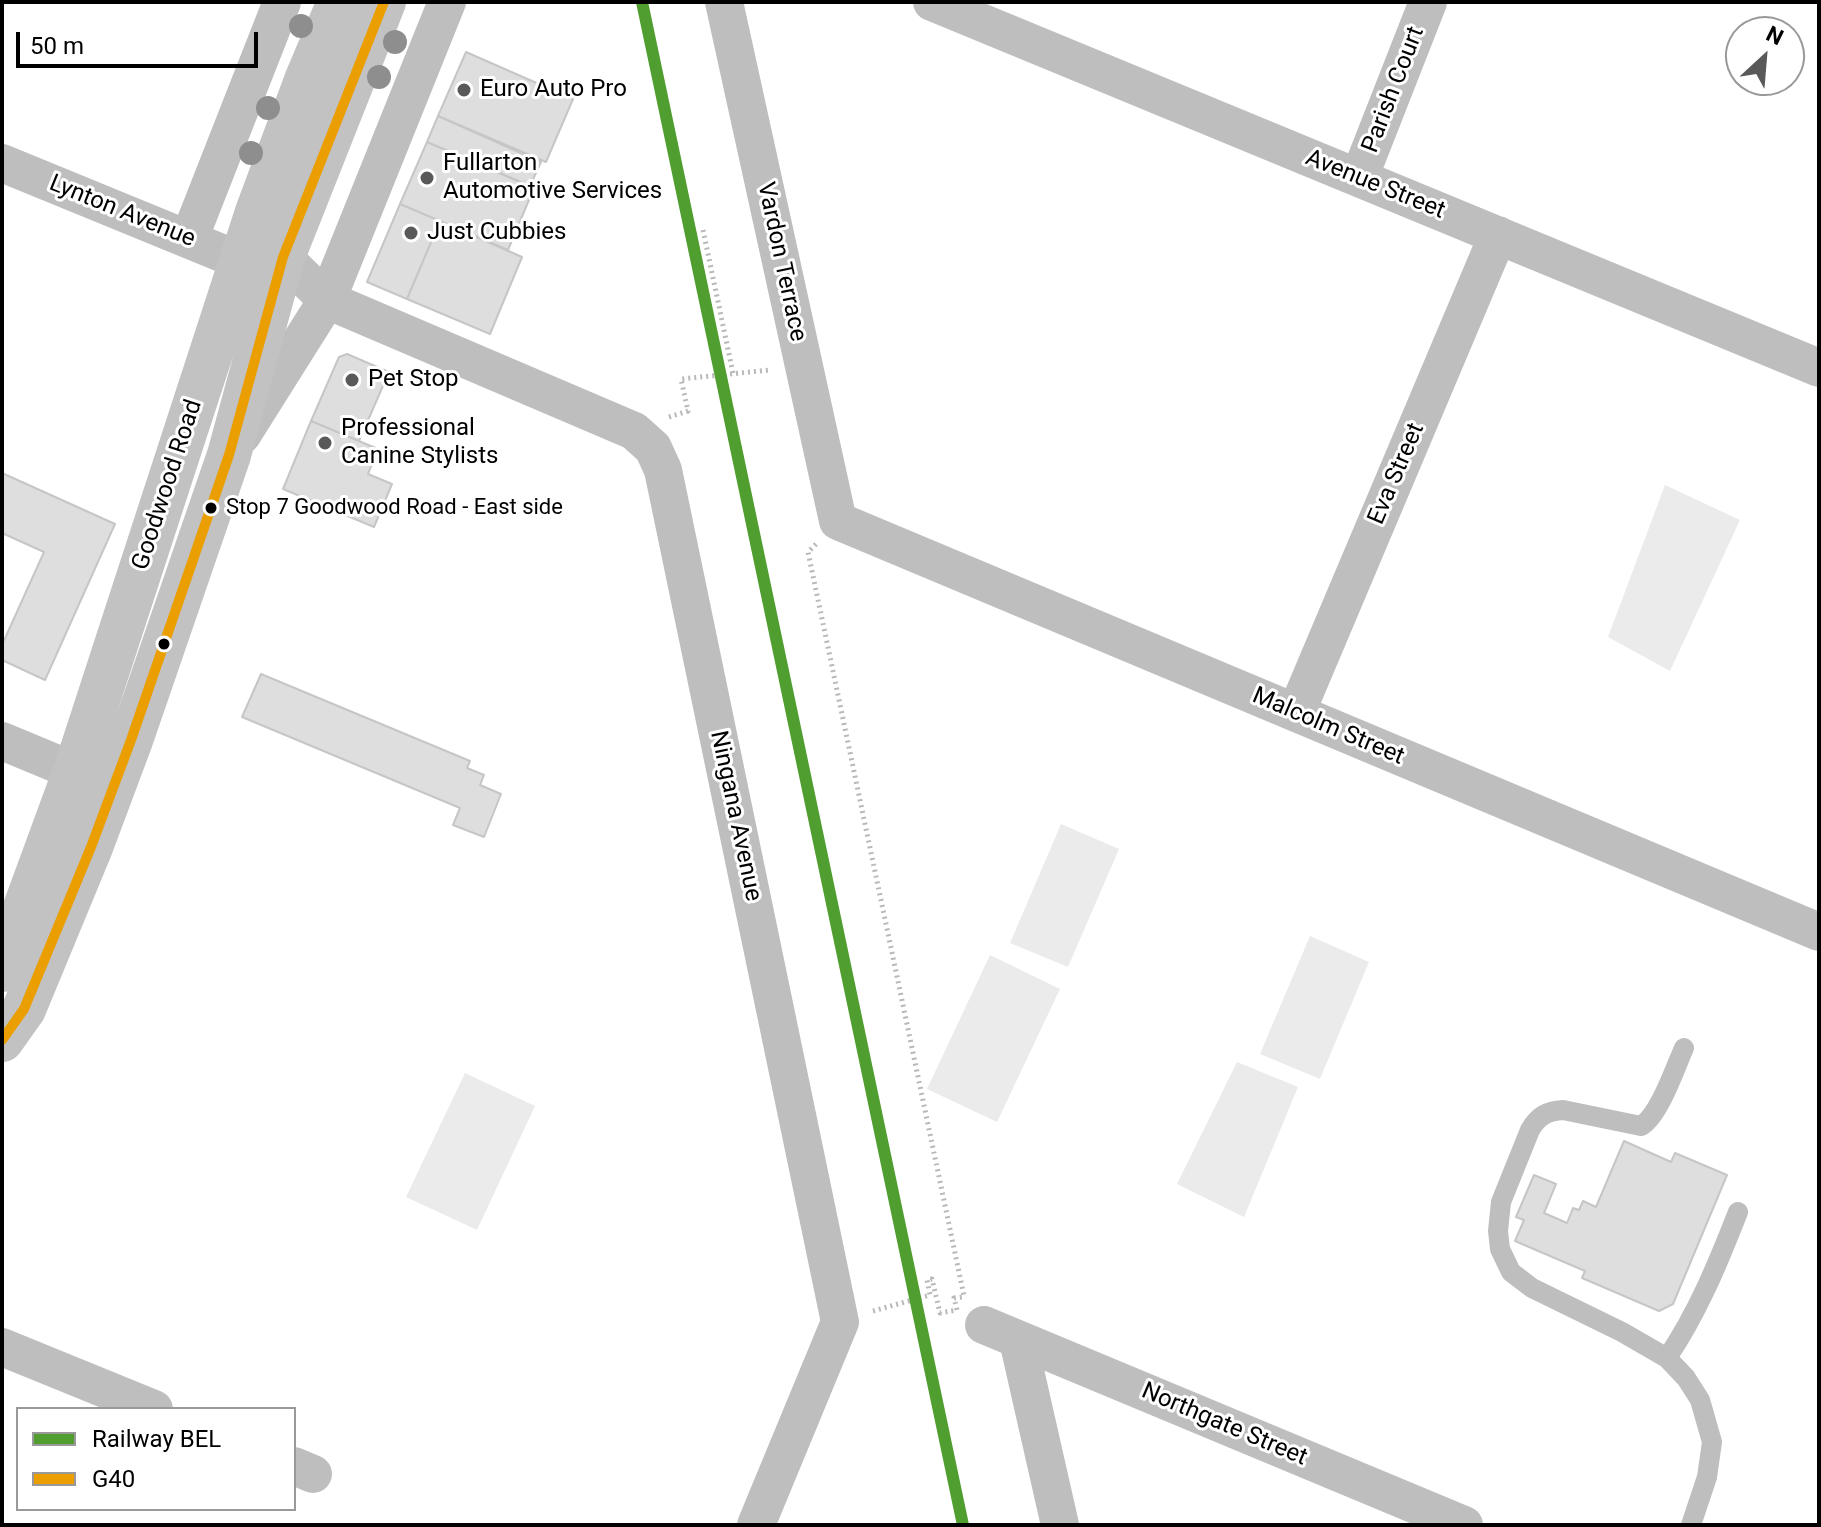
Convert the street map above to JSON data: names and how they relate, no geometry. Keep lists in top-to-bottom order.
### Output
{
  "streets": {
    "main road": ["Goodwood Road"],
    "street": [
      "Parish Court",
      "Avenue Street",
      "Lynton Avenue",
      "Vardon Terrace",
      "Eva Street",
      "Malcolm Street",
      "Ningana Avenue",
      "Northgate Street"
    ]
  },
  "crossings": [
    ["Parish Court", "Avenue Street"],
    ["Avenue Street", "Eva Street"],
    ["Lynton Avenue", "Goodwood Road"],
    ["Lynton Avenue", "Ningana Avenue"],
    ["Vardon Terrace", "Malcolm Street"],
    ["Eva Street", "Malcolm Street"],
    ["Goodwood Road", "Ningana Avenue"]
  ],
  "places": [
    "Euro Auto Pro",
    "Fullarton Automotive Services",
    "Just Cubbies",
    "Pet Stop",
    "Professional Canine Stylists",
    "Stop 7 Goodwood Road - East side"
  ],
  "lines": ["rail line BEL", "transit line G40"],
  "legend": ["Railway BEL", "G40"],
  "scale_bar": "50 m",
  "north": "top right"
}
